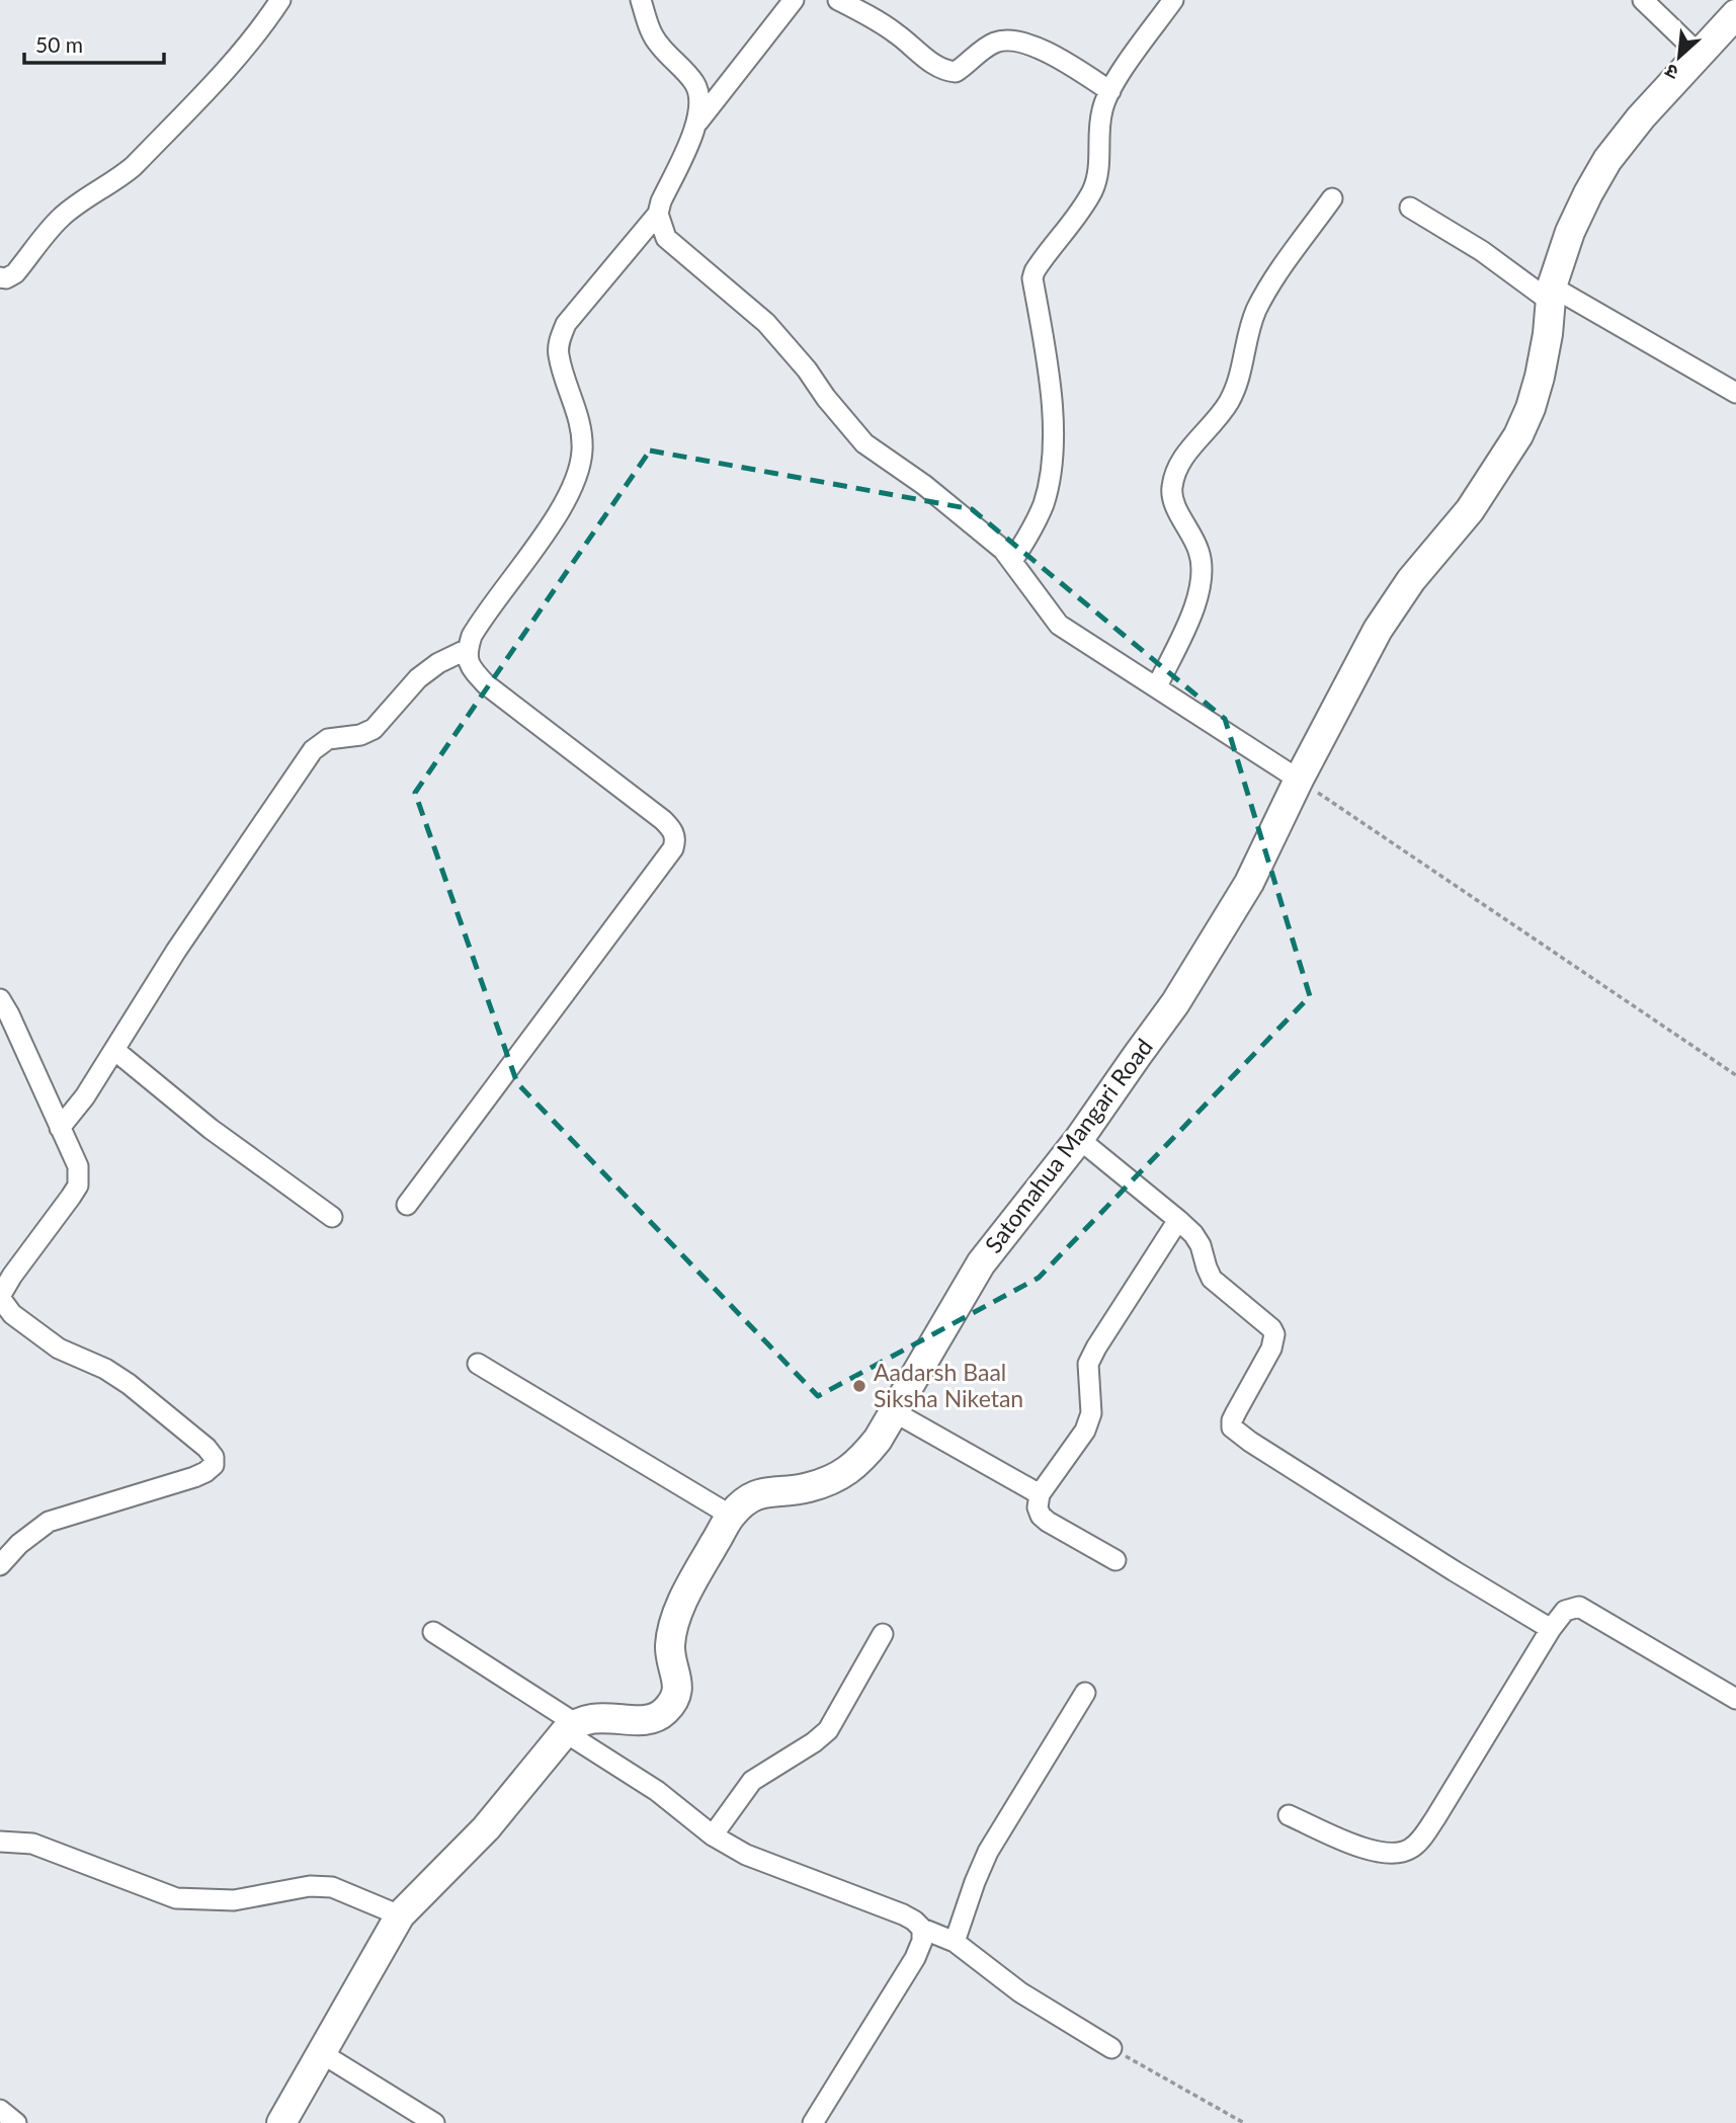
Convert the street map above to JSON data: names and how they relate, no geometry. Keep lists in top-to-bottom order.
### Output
{
  "streets": {
    "street": ["Satomahua Mangari Road"]
  },
  "places": ["Aadarsh Baal Siksha Niketan"],
  "scale_bar": "50 m",
  "north": "bottom left"
}
